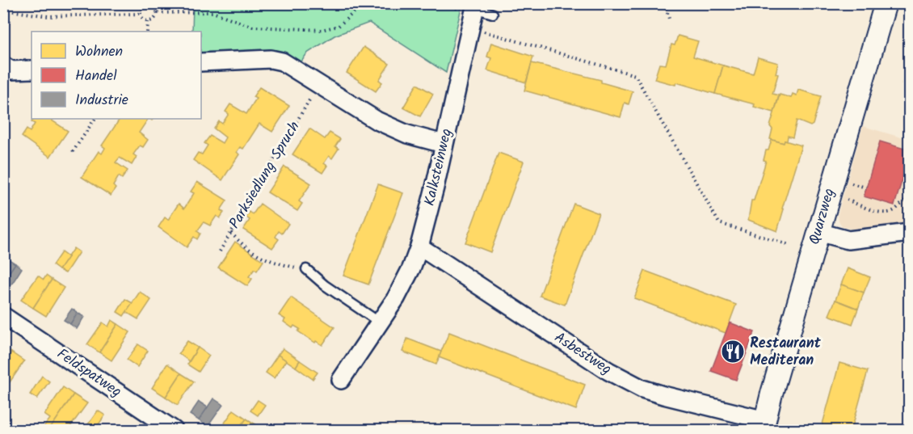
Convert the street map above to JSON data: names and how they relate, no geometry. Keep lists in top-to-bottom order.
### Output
{
  "streets": {
    "street": [
      "Kalksteinweg",
      "Quarzweg",
      "Asbestweg",
      "Feldspatweg"
    ],
    "path": ["Parksiedlung Spruch"]
  },
  "crossings": [
    ["Kalksteinweg", "Asbestweg"],
    ["Quarzweg", "Asbestweg"]
  ],
  "places": {
    "restaurant": ["Restaurant Mediteran"]
  },
  "legend": ["Wohnen", "Handel", "Industrie"]
}
